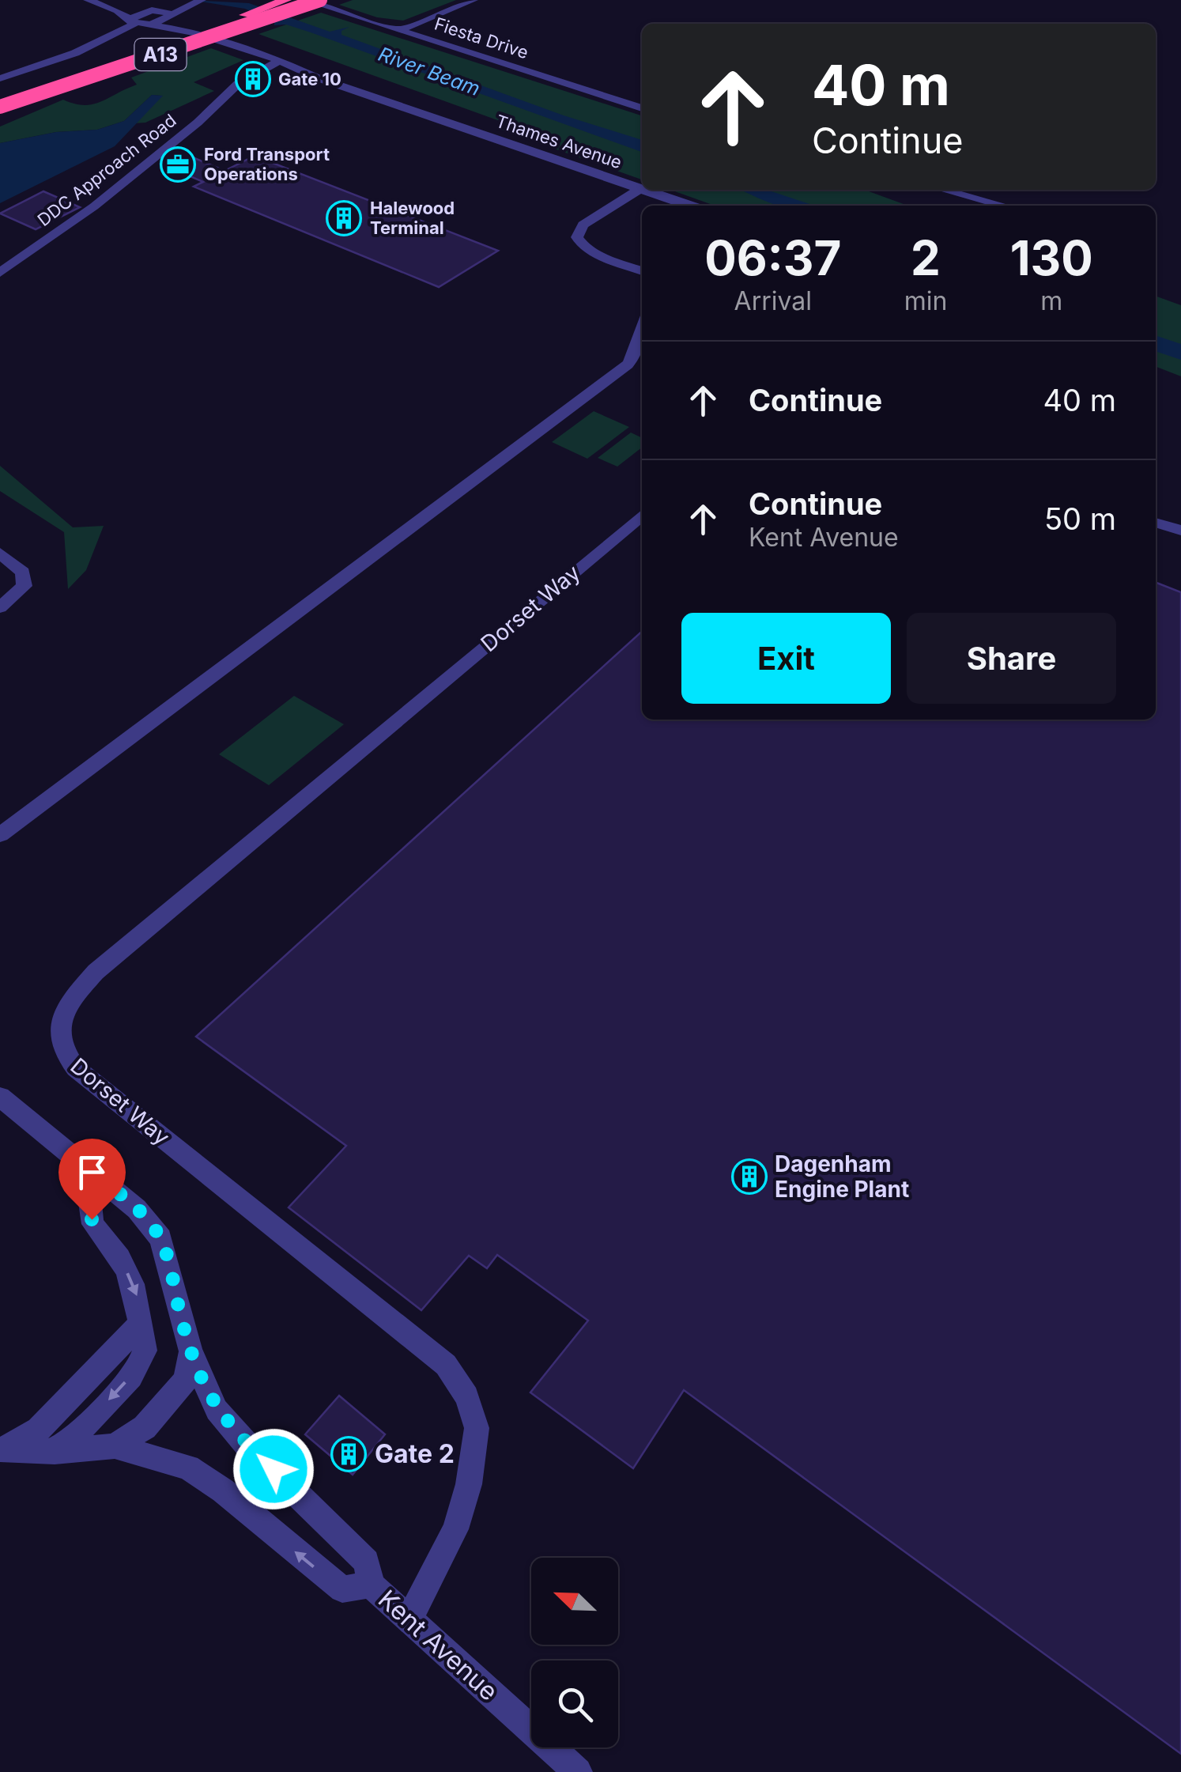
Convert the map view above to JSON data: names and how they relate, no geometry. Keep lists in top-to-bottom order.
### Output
{
  "streets": {
    "highway": ["A13"],
    "street": [
      "Fiesta Drive",
      "Thames Avenue",
      "DDC Approach Road",
      "Dorset Way",
      "Kent Avenue"
    ]
  },
  "crossings": [
    ["Thames Avenue", "DDC Approach Road"],
    ["Dorset Way", "Kent Avenue"]
  ],
  "water": ["River Beam"],
  "places": {
    "building": [
      "Gate 10",
      "Halewood Terminal",
      "Dagenham Engine Plant",
      "Gate 2"
    ],
    "office": ["Ford Transport Operations"]
  },
  "north": "top left",
  "page": {
    "turn": ["40 m", "Continue"],
    "eta": [
      "06:37",
      "Arrival",
      "2",
      "min",
      "130",
      "m"
    ],
    "list": [
      {
        "name": "Continue",
        "value": "40 m"
      },
      {
        "name": "Continue",
        "note": "Kent Avenue",
        "value": "50 m"
      }
    ],
    "buttons": ["Exit", "Share"]
  }
}
